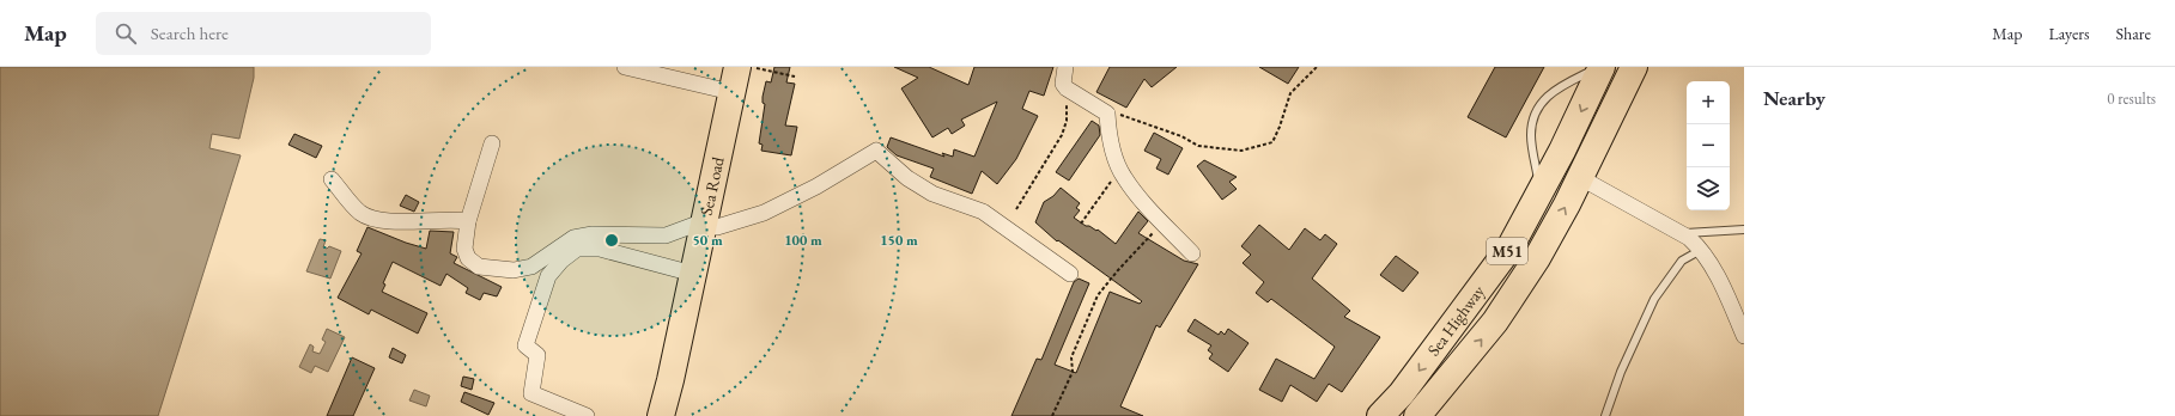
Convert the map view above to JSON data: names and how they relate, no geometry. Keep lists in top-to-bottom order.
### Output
{
  "streets": {
    "highway": ["Sea Road", "M51", "Sea Highway"]
  },
  "page": {
    "header": "Map",
    "search": "Search here",
    "nav": ["Map", "Layers", "Share"],
    "heading": ["Nearby", "0 results"],
    "map_buttons": ["+", "−"]
  },
  "rings": ["50 m", "100 m", "150 m"]
}
